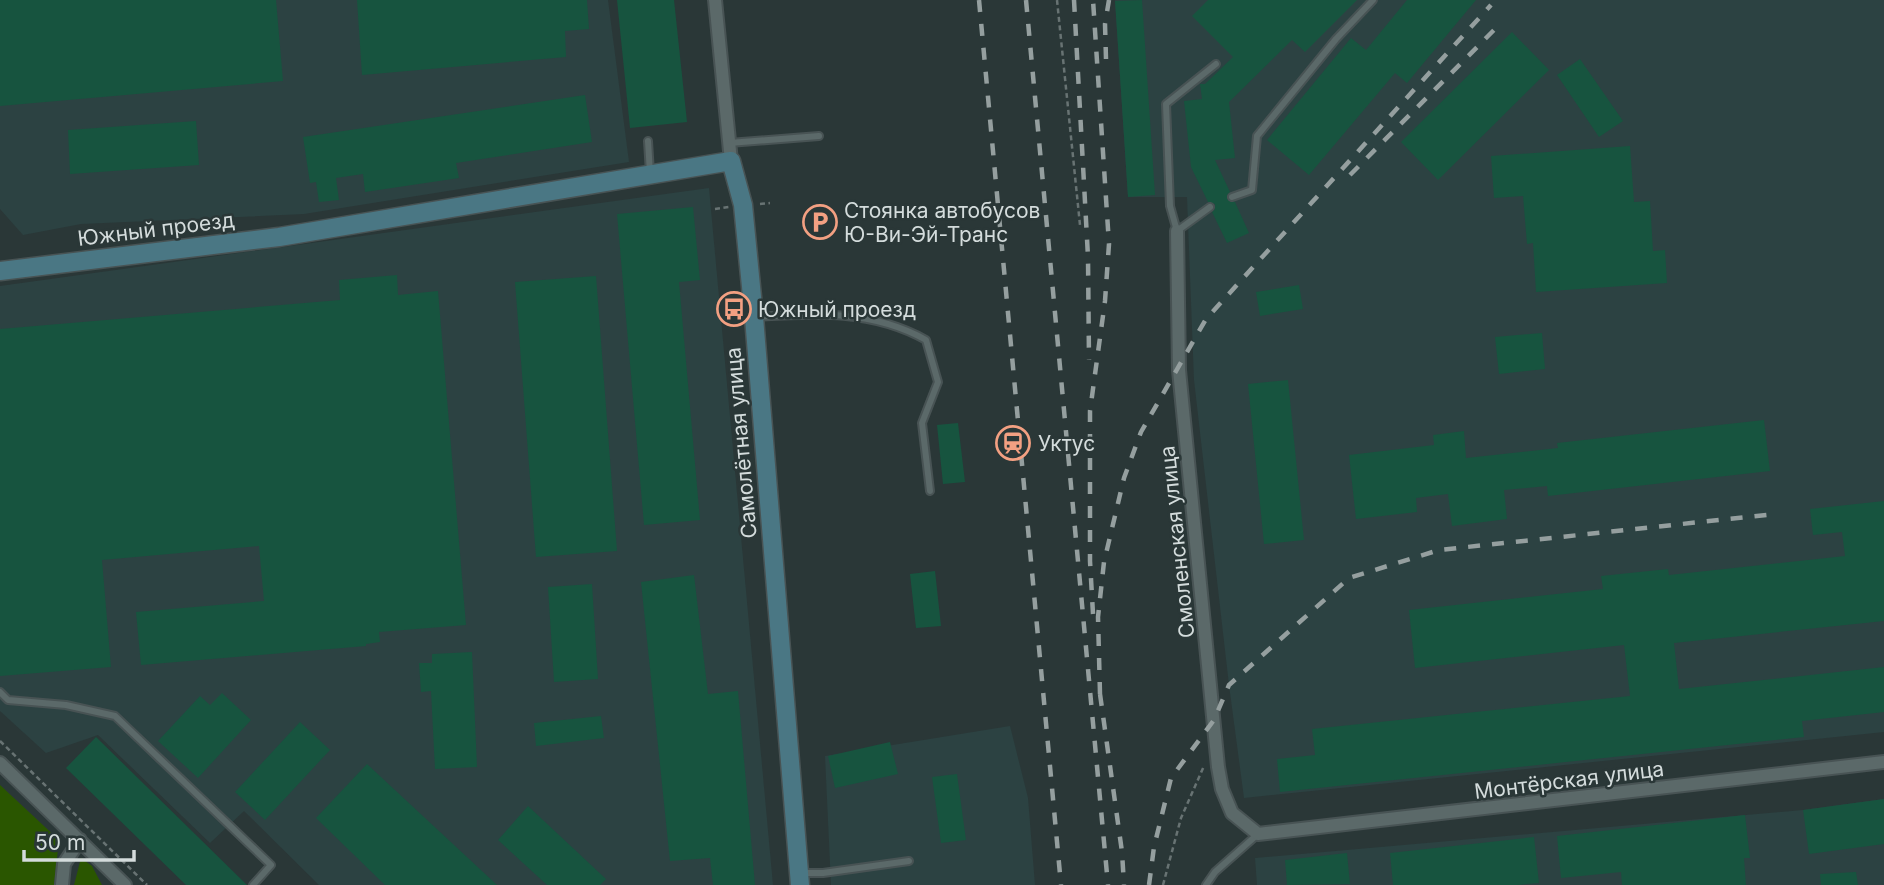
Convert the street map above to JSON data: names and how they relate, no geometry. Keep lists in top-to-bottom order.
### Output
{
  "streets": {
    "main road": ["Южный проезд", "Самолётная улица"],
    "street": ["Смоленская улица", "Монтёрская улица"]
  },
  "crossings": [
    ["Южный проезд", "Самолётная улица"],
    ["Смоленская улица", "Монтёрская улица"]
  ],
  "places": {
    "parking": ["Стоянка автобусов Ю-Ви-Эй-Транс"],
    "bus stop": ["Южный проезд"],
    "station": ["Уктус"]
  },
  "scale_bar": "50 m"
}
